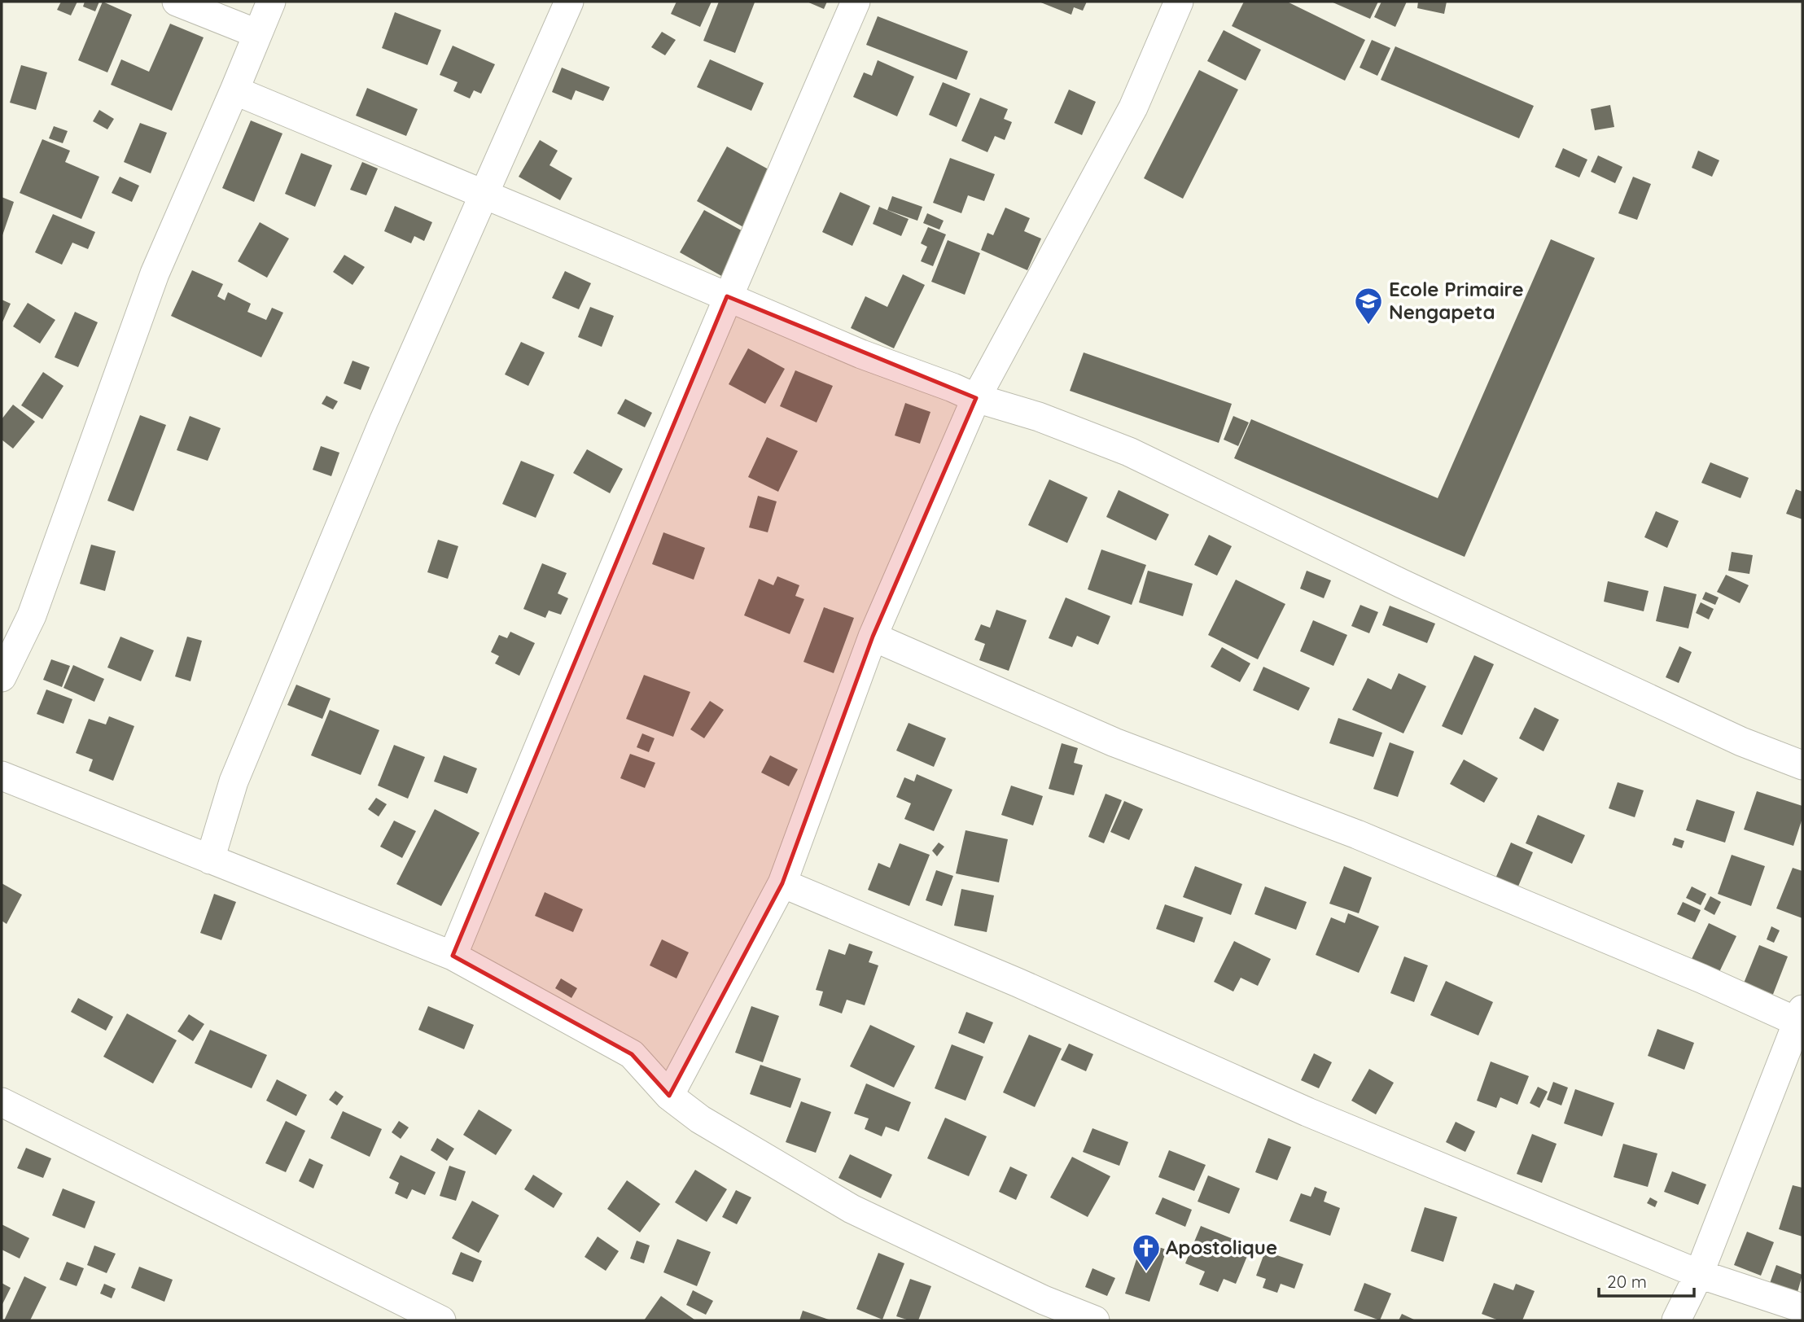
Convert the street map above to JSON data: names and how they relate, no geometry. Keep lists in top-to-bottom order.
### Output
{
  "places": {
    "school or university": ["Ecole Primaire Nengapeta"],
    "church": ["Apostolique"]
  },
  "scale_bar": "20 m"
}
